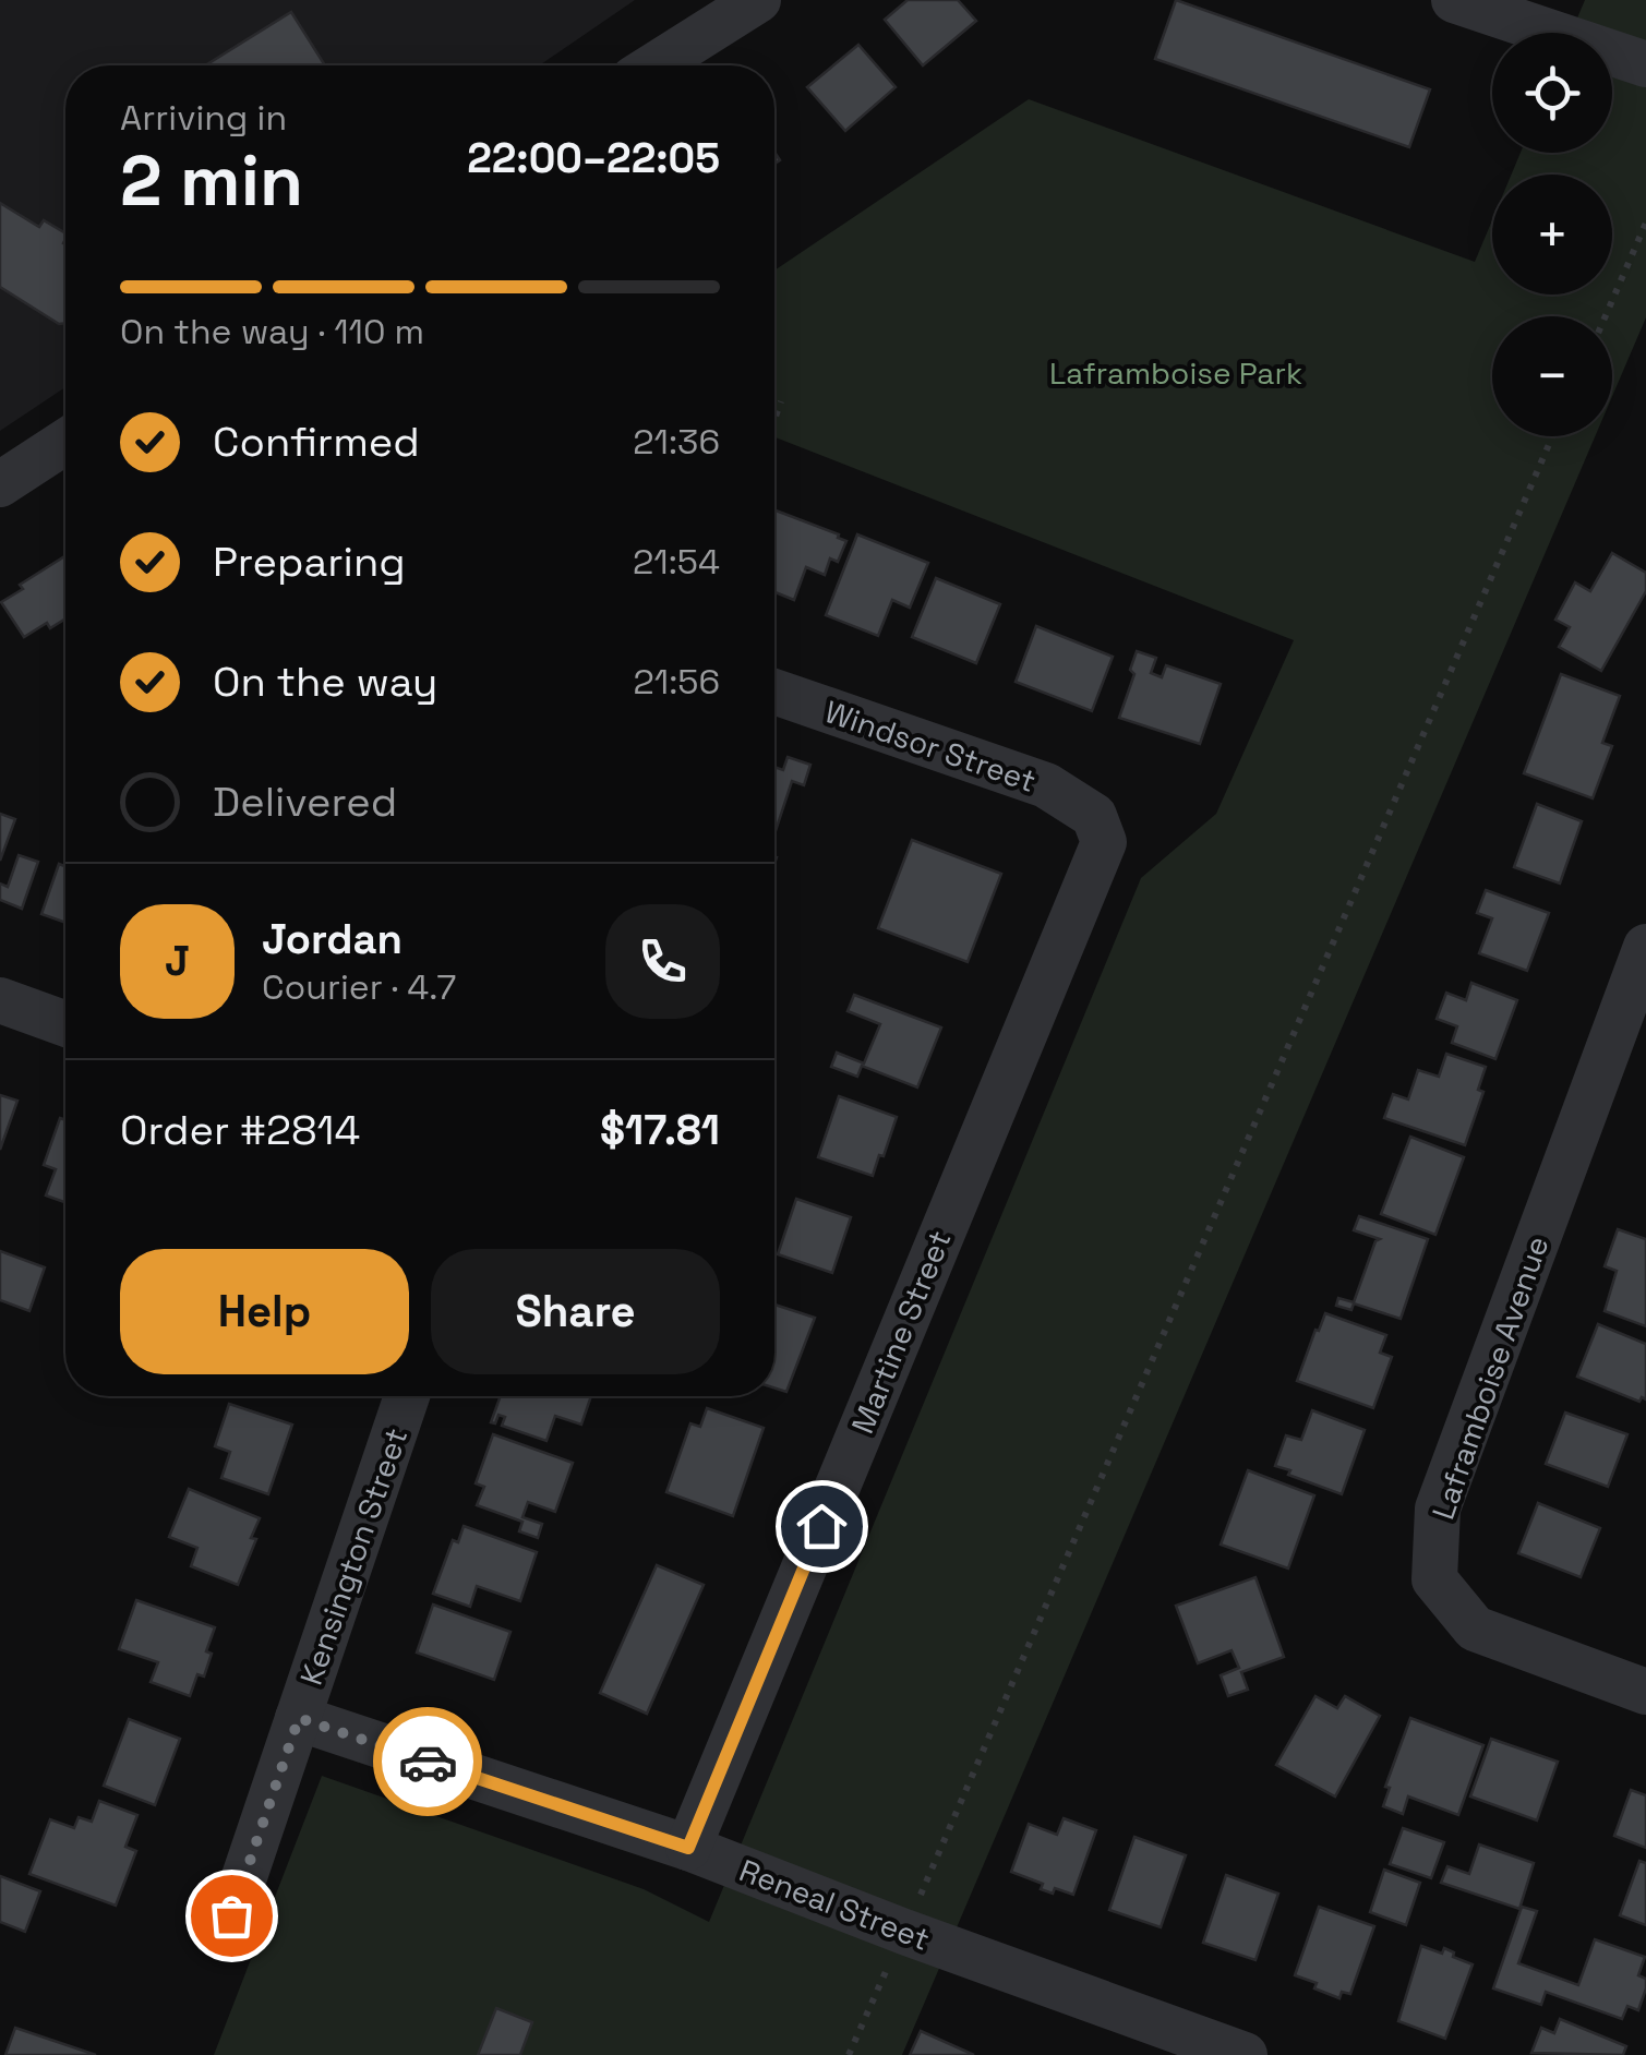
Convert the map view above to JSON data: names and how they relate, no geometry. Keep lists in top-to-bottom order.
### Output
{
  "streets": {
    "street": [
      "Windsor Street",
      "Martine Street",
      "Laframboise Avenue",
      "Kensington Street",
      "Reneal Street"
    ]
  },
  "crossings": [
    ["Windsor Street", "Martine Street"],
    ["Martine Street", "Reneal Street"],
    ["Kensington Street", "Reneal Street"]
  ],
  "parks": ["Laframboise Park"],
  "page": {
    "map_buttons": ["+", "−"],
    "heading": ["2 min", "Arriving in", "22:00–22:05"],
    "panel": [
      "Jordan",
      "Courier · 4.7",
      "Order #2814",
      "$17.81"
    ],
    "bar": "On the way · 110 m",
    "list": [
      ["Confirmed", "21:36"],
      ["Preparing", "21:54"],
      ["On the way", "21:56"],
      "Delivered"
    ],
    "round": "J",
    "buttons": ["Help", "Share"]
  }
}
